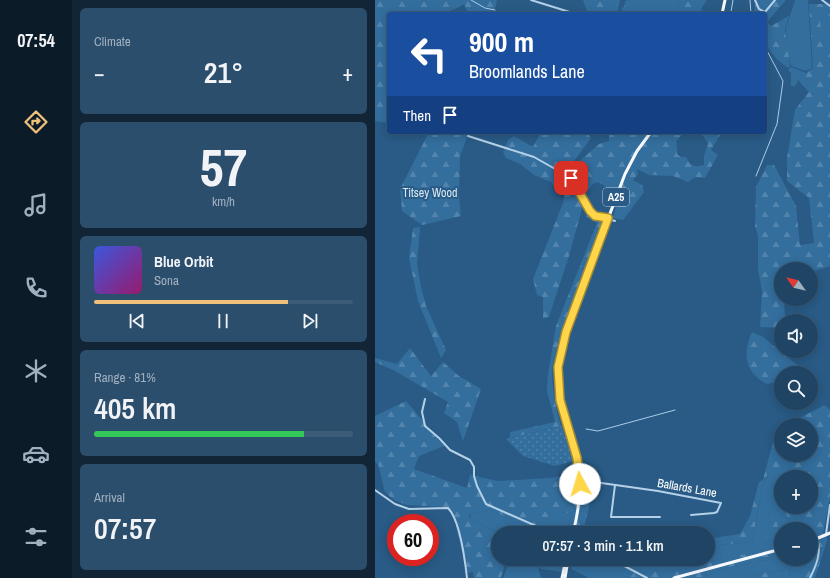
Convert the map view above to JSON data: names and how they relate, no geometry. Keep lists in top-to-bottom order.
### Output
{
  "streets": {
    "main road": ["A25"],
    "street": ["Ballards Lane"]
  },
  "crossings": [
    ["A25", "Ballards Lane"]
  ],
  "parks": ["Titsey Wood"],
  "north": "top left",
  "page": {
    "tabs": "07:54",
    "tile": [
      "Climate",
      ["57", "km/h"],
      ["Range · 81%", "405 km"],
      ["Arrival", "07:57"]
    ],
    "turn": ["900 m", "Broomlands Lane"],
    "heat": ["−", "21°", "+"],
    "then": "Then",
    "song": ["Blue Orbit", "Sona"],
    "map_buttons": ["+", "−"],
    "limit": "60",
    "trip": "07:57 · 3 min · 1.1 km"
  }
}
